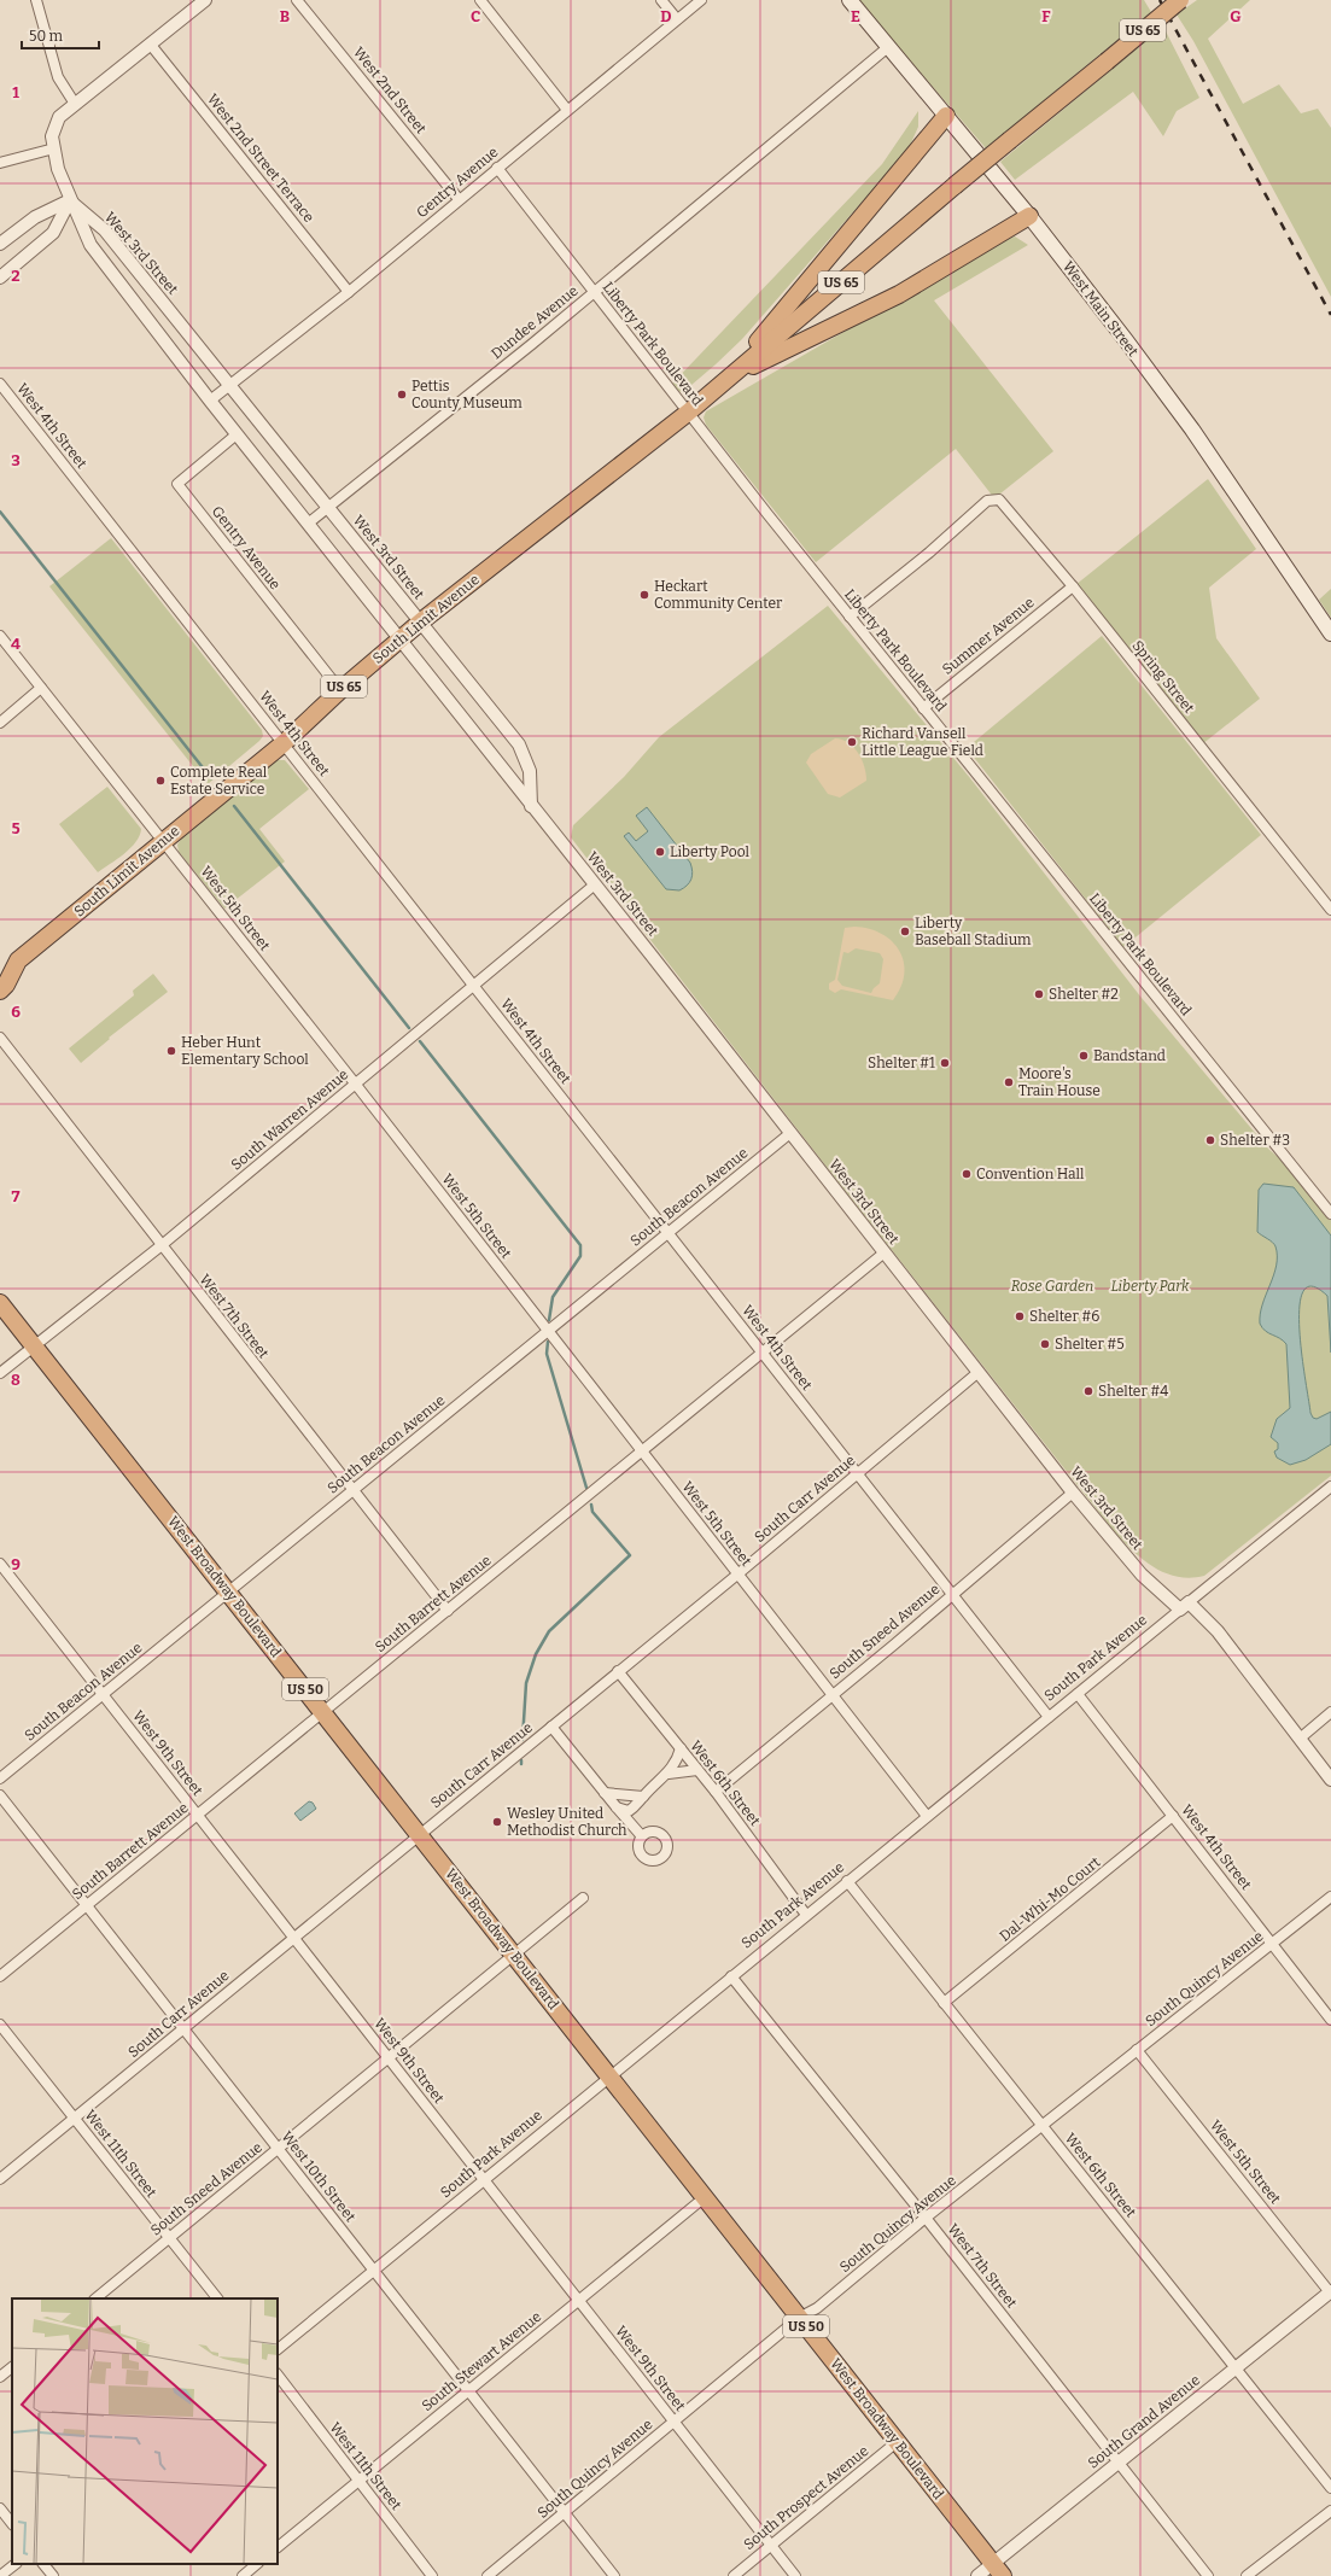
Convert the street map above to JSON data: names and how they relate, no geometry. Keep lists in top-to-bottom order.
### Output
{
  "streets": {
    "highway": [
      "US 65",
      "South Limit Avenue",
      "West Broadway Boulevard",
      "US 50"
    ],
    "main road": ["West Main Street"],
    "street": [
      "West 2nd Street",
      "West 2nd Street Terrace",
      "Gentry Avenue",
      "West 3rd Street",
      "Dundee Avenue",
      "Liberty Park Boulevard",
      "West 4th Street",
      "Summer Avenue",
      "Spring Street",
      "West 5th Street",
      "South Warren Avenue",
      "South Beacon Avenue",
      "West 7th Street",
      "South Carr Avenue",
      "South Barrett Avenue",
      "South Sneed Avenue",
      "South Park Avenue",
      "West 9th Street",
      "West 6th Street",
      "Dal-Whi-Mo Court",
      "South Quincy Avenue",
      "West 11th Street",
      "West 10th Street",
      "South Stewart Avenue",
      "South Grand Avenue",
      "South Prospect Avenue"
    ]
  },
  "crossings": [
    ["US 65", "South Limit Avenue"],
    ["West 2nd Street", "Gentry Avenue"],
    ["West 2nd Street Terrace", "Gentry Avenue"],
    ["Gentry Avenue", "West 3rd Street"],
    ["Gentry Avenue", "Liberty Park Boulevard"],
    ["Gentry Avenue", "South Limit Avenue"],
    ["West 3rd Street", "Dundee Avenue"],
    ["West 3rd Street", "South Limit Avenue"],
    ["West 3rd Street", "South Warren Avenue"],
    ["West 3rd Street", "South Beacon Avenue"],
    ["West 3rd Street", "South Carr Avenue"],
    ["West 3rd Street", "South Barrett Avenue"],
    ["West 3rd Street", "South Sneed Avenue"],
    ["West 3rd Street", "South Park Avenue"],
    ["West Main Street", "Dundee Avenue"],
    ["Dundee Avenue", "Liberty Park Boulevard"],
    ["Liberty Park Boulevard", "South Limit Avenue"],
    ["Liberty Park Boulevard", "Summer Avenue"],
    ["Liberty Park Boulevard", "Spring Street"],
    ["West 4th Street", "South Limit Avenue"],
    ["West 4th Street", "South Warren Avenue"],
    ["West 4th Street", "South Beacon Avenue"],
    ["West 4th Street", "South Carr Avenue"],
    ["West 4th Street", "South Barrett Avenue"],
    ["West 4th Street", "South Sneed Avenue"],
    ["West 4th Street", "South Park Avenue"],
    ["West 4th Street", "Dal-Whi-Mo Court"],
    ["West 4th Street", "South Quincy Avenue"],
    ["South Limit Avenue", "West 5th Street"],
    ["Summer Avenue", "Spring Street"],
    ["West 5th Street", "South Warren Avenue"],
    ["West 5th Street", "South Beacon Avenue"],
    ["West 5th Street", "South Carr Avenue"],
    ["West 5th Street", "South Barrett Avenue"],
    ["West 5th Street", "South Sneed Avenue"],
    ["West 5th Street", "South Park Avenue"],
    ["West 5th Street", "South Quincy Avenue"],
    ["West 5th Street", "South Grand Avenue"],
    ["South Warren Avenue", "West 7th Street"],
    ["South Warren Avenue", "West Broadway Boulevard"],
    ["South Beacon Avenue", "West 7th Street"],
    ["South Beacon Avenue", "West Broadway Boulevard"],
    ["South Beacon Avenue", "West 9th Street"],
    ["West 7th Street", "South Barrett Avenue"],
    ["West 7th Street", "South Park Avenue"],
    ["West 7th Street", "South Quincy Avenue"],
    ["West 7th Street", "South Grand Avenue"],
    ["South Carr Avenue", "West Broadway Boulevard"],
    ["South Carr Avenue", "West 9th Street"],
    ["South Carr Avenue", "West 6th Street"],
    ["South Carr Avenue", "West 11th Street"],
    ["South Carr Avenue", "West 10th Street"],
    ["West Broadway Boulevard", "South Barrett Avenue"],
    ["West Broadway Boulevard", "South Sneed Avenue"],
    ["West Broadway Boulevard", "South Park Avenue"],
    ["West Broadway Boulevard", "South Quincy Avenue"],
    ["West Broadway Boulevard", "South Stewart Avenue"],
    ["West Broadway Boulevard", "South Grand Avenue"],
    ["West Broadway Boulevard", "South Prospect Avenue"],
    ["South Barrett Avenue", "West 9th Street"],
    ["South Barrett Avenue", "West 10th Street"],
    ["South Sneed Avenue", "West 9th Street"],
    ["South Sneed Avenue", "West 6th Street"],
    ["South Sneed Avenue", "West 11th Street"],
    ["South Sneed Avenue", "West 10th Street"],
    ["South Park Avenue", "West 9th Street"],
    ["South Park Avenue", "West 6th Street"],
    ["South Park Avenue", "West 10th Street"],
    ["West 9th Street", "South Quincy Avenue"],
    ["West 9th Street", "South Stewart Avenue"],
    ["West 9th Street", "South Prospect Avenue"],
    ["West 6th Street", "Dal-Whi-Mo Court"],
    ["West 6th Street", "South Quincy Avenue"],
    ["West 6th Street", "South Grand Avenue"],
    ["South Quincy Avenue", "West 10th Street"],
    ["West 11th Street", "South Stewart Avenue"],
    ["West 10th Street", "South Stewart Avenue"]
  ],
  "parks": ["Rose Garden", "Liberty Park"],
  "places": [
    "Pettis County Museum",
    "Heckart Community Center",
    "Richard Vansell Little League Field",
    "Complete Real Estate Service",
    "Liberty Pool",
    "Liberty Baseball Stadium",
    "Shelter #2",
    "Heber Hunt Elementary School",
    "Bandstand",
    "Shelter #1",
    "Moore's Train House",
    "Shelter #3",
    "Convention Hall",
    "Shelter #6",
    "Shelter #5",
    "Shelter #4",
    "Wesley United Methodist Church"
  ],
  "scale_bar": "50 m",
  "grid": {
    "columns": [
      "B",
      "C",
      "D",
      "E",
      "F",
      "G"
    ],
    "rows": [
      "1",
      "2",
      "3",
      "4",
      "5",
      "6",
      "7",
      "8",
      "9"
    ]
  }
}
